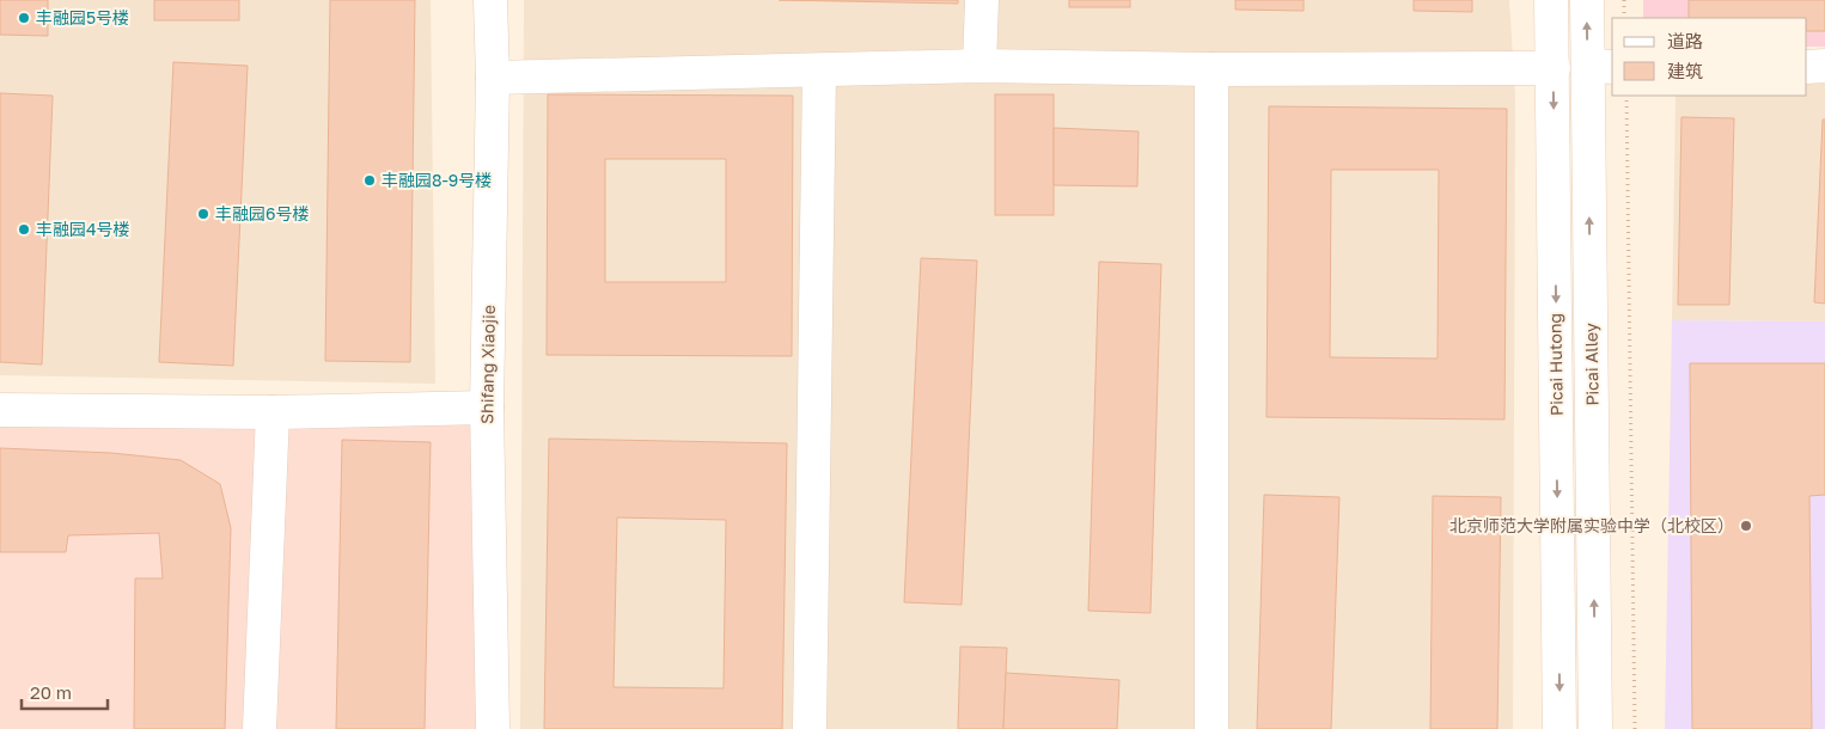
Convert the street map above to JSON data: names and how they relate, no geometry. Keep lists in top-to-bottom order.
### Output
{
  "streets": {
    "street": ["Shifang Xiaojie", "Picai Hutong", "Picai Alley"]
  },
  "one_way": ["Picai Hutong", "Picai Alley"],
  "places": [
    "丰融园5号楼",
    "丰融园8-9号楼",
    "丰融园6号楼",
    "丰融园4号楼",
    "北京师范大学附属实验中学（北校区）"
  ],
  "legend": ["道路", "建筑"],
  "scale_bar": "20 m"
}
